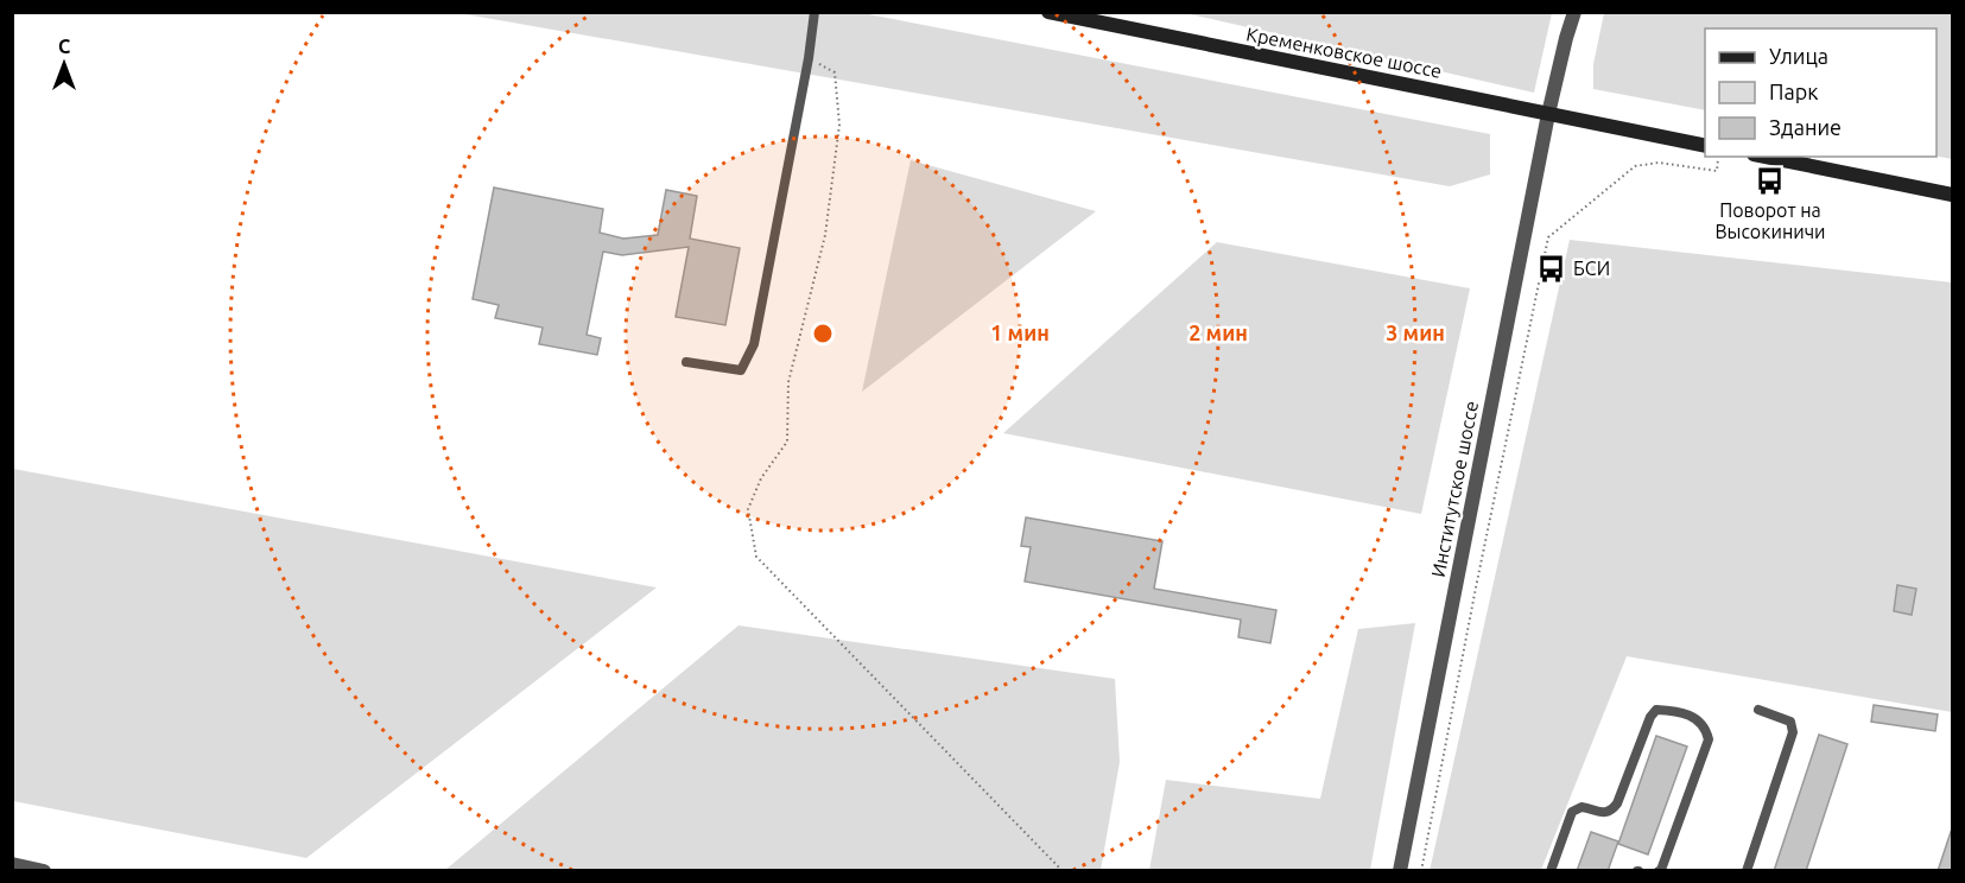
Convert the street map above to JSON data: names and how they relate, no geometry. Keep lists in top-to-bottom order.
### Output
{
  "streets": {
    "main road": ["Кременковское шоссе"],
    "street": ["Институтское шоссе"]
  },
  "crossings": [
    ["Кременковское шоссе", "Институтское шоссе"]
  ],
  "places": {
    "bus stop": ["Поворот на Высокиничи", "БСИ"]
  },
  "legend": ["Улица", "Парк", "Здание"],
  "north": "top",
  "rings": ["1 мин", "2 мин", "3 мин"]
}
